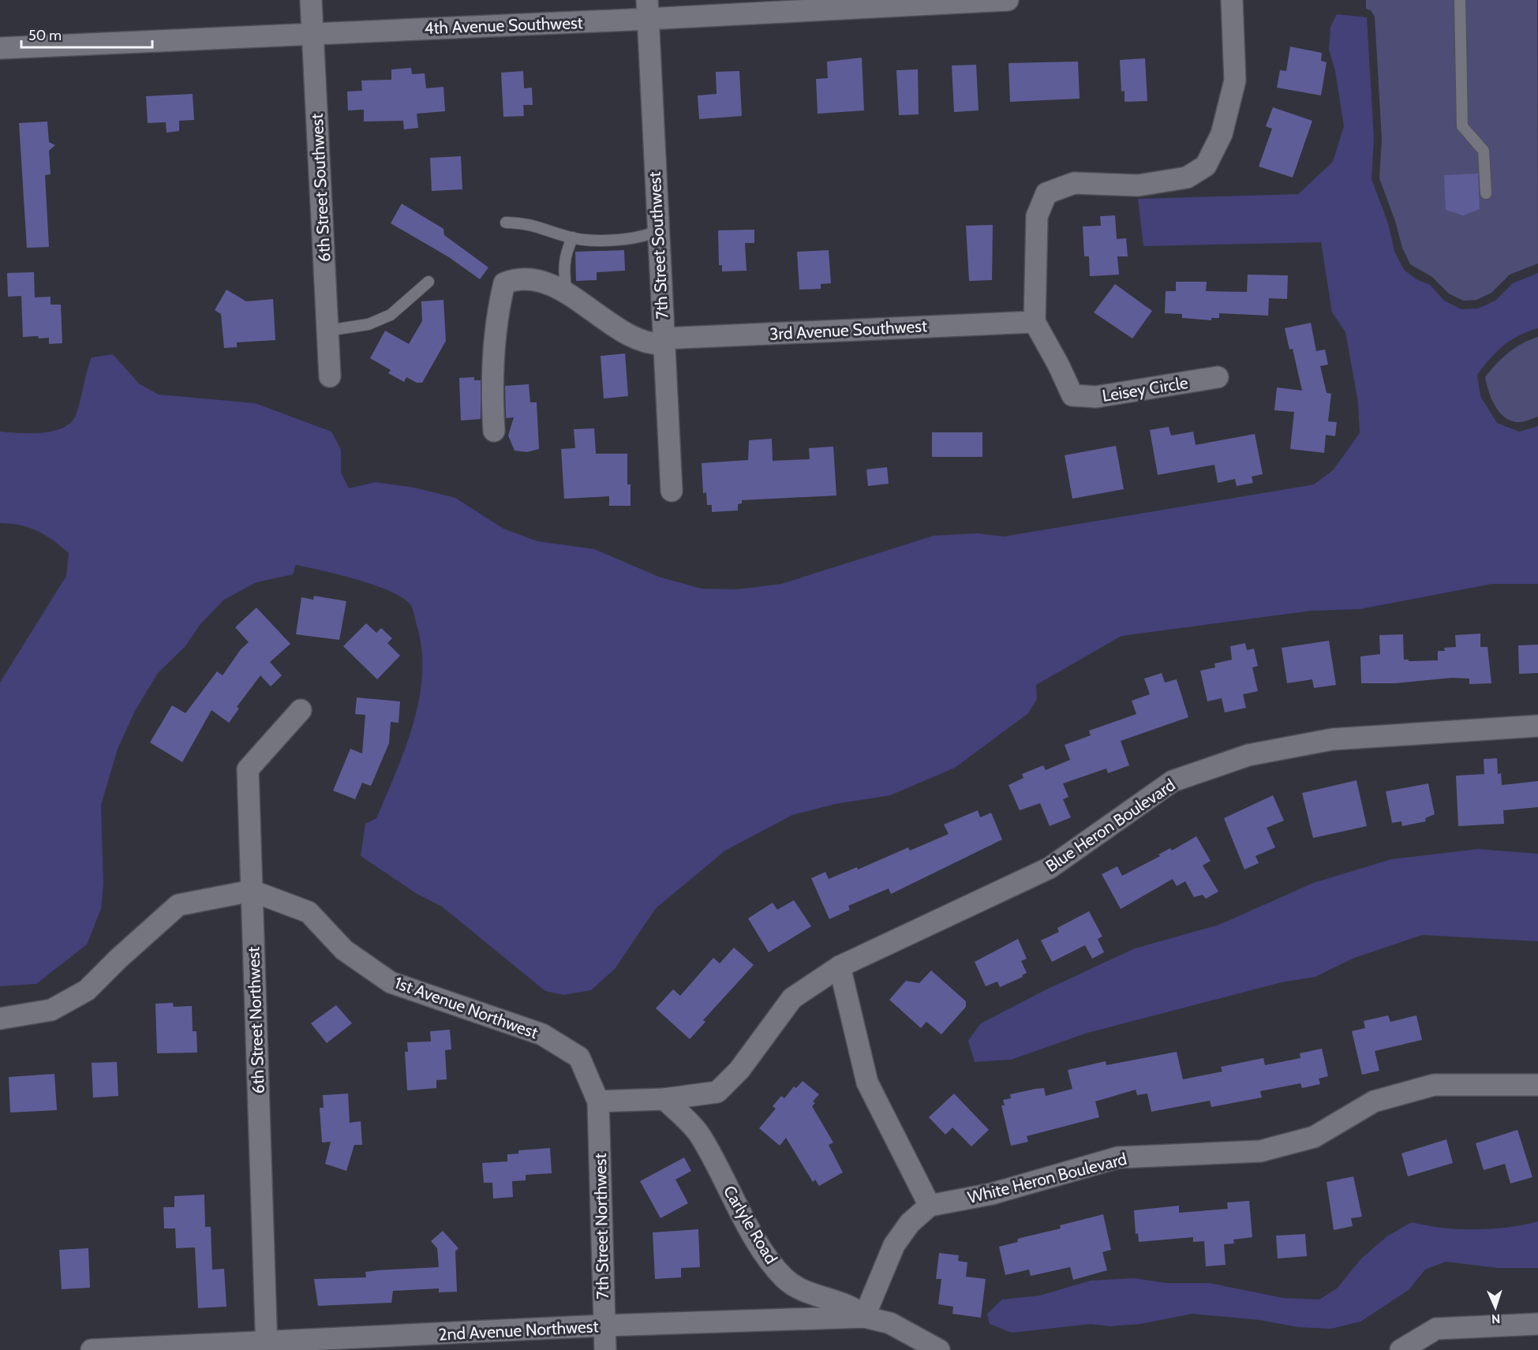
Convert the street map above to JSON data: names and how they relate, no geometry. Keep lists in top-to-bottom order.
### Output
{
  "streets": {
    "street": [
      "4th Avenue Southwest",
      "6th Street Southwest",
      "7th Street Southwest",
      "3rd Avenue Southwest",
      "Leisey Circle",
      "Blue Heron Boulevard",
      "1st Avenue Northwest",
      "6th Street Northwest",
      "White Heron Boulevard",
      "Carlyle Road",
      "7th Street Northwest",
      "2nd Avenue Northwest"
    ]
  },
  "crossings": [
    ["4th Avenue Southwest", "6th Street Southwest"],
    ["4th Avenue Southwest", "7th Street Southwest"],
    ["7th Street Southwest", "3rd Avenue Southwest"],
    ["3rd Avenue Southwest", "Leisey Circle"],
    ["Blue Heron Boulevard", "1st Avenue Northwest"],
    ["Blue Heron Boulevard", "Carlyle Road"],
    ["Blue Heron Boulevard", "7th Street Northwest"],
    ["1st Avenue Northwest", "6th Street Northwest"],
    ["1st Avenue Northwest", "7th Street Northwest"],
    ["6th Street Northwest", "2nd Avenue Northwest"],
    ["White Heron Boulevard", "Carlyle Road"],
    ["White Heron Boulevard", "2nd Avenue Northwest"],
    ["Carlyle Road", "2nd Avenue Northwest"],
    ["7th Street Northwest", "2nd Avenue Northwest"]
  ],
  "scale_bar": "50 m",
  "north": "bottom"
}
